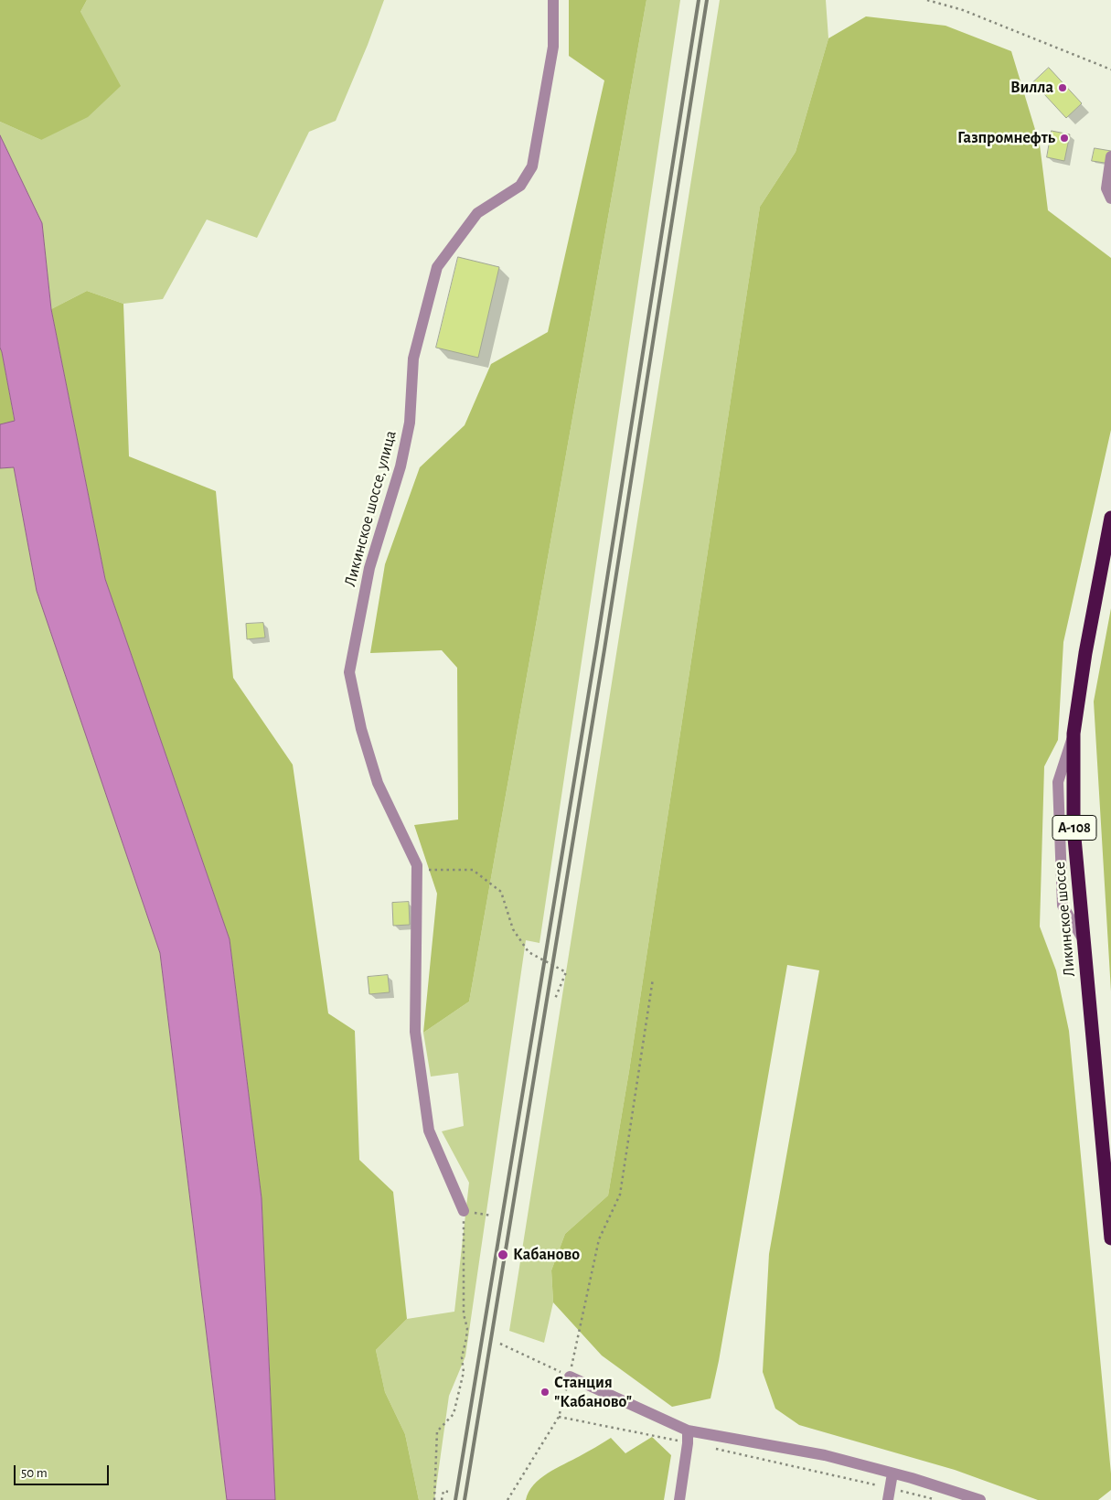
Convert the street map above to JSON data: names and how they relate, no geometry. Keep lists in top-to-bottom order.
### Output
{
  "streets": {
    "highway": ["А-108", "Ликинское шоссе"],
    "street": ["Ликинское шоссе, улица"]
  },
  "places": [
    "Вилла",
    "Газпромнефть",
    "Кабаново",
    "Станция \"Кабаново\""
  ],
  "scale_bar": "50 m"
}
